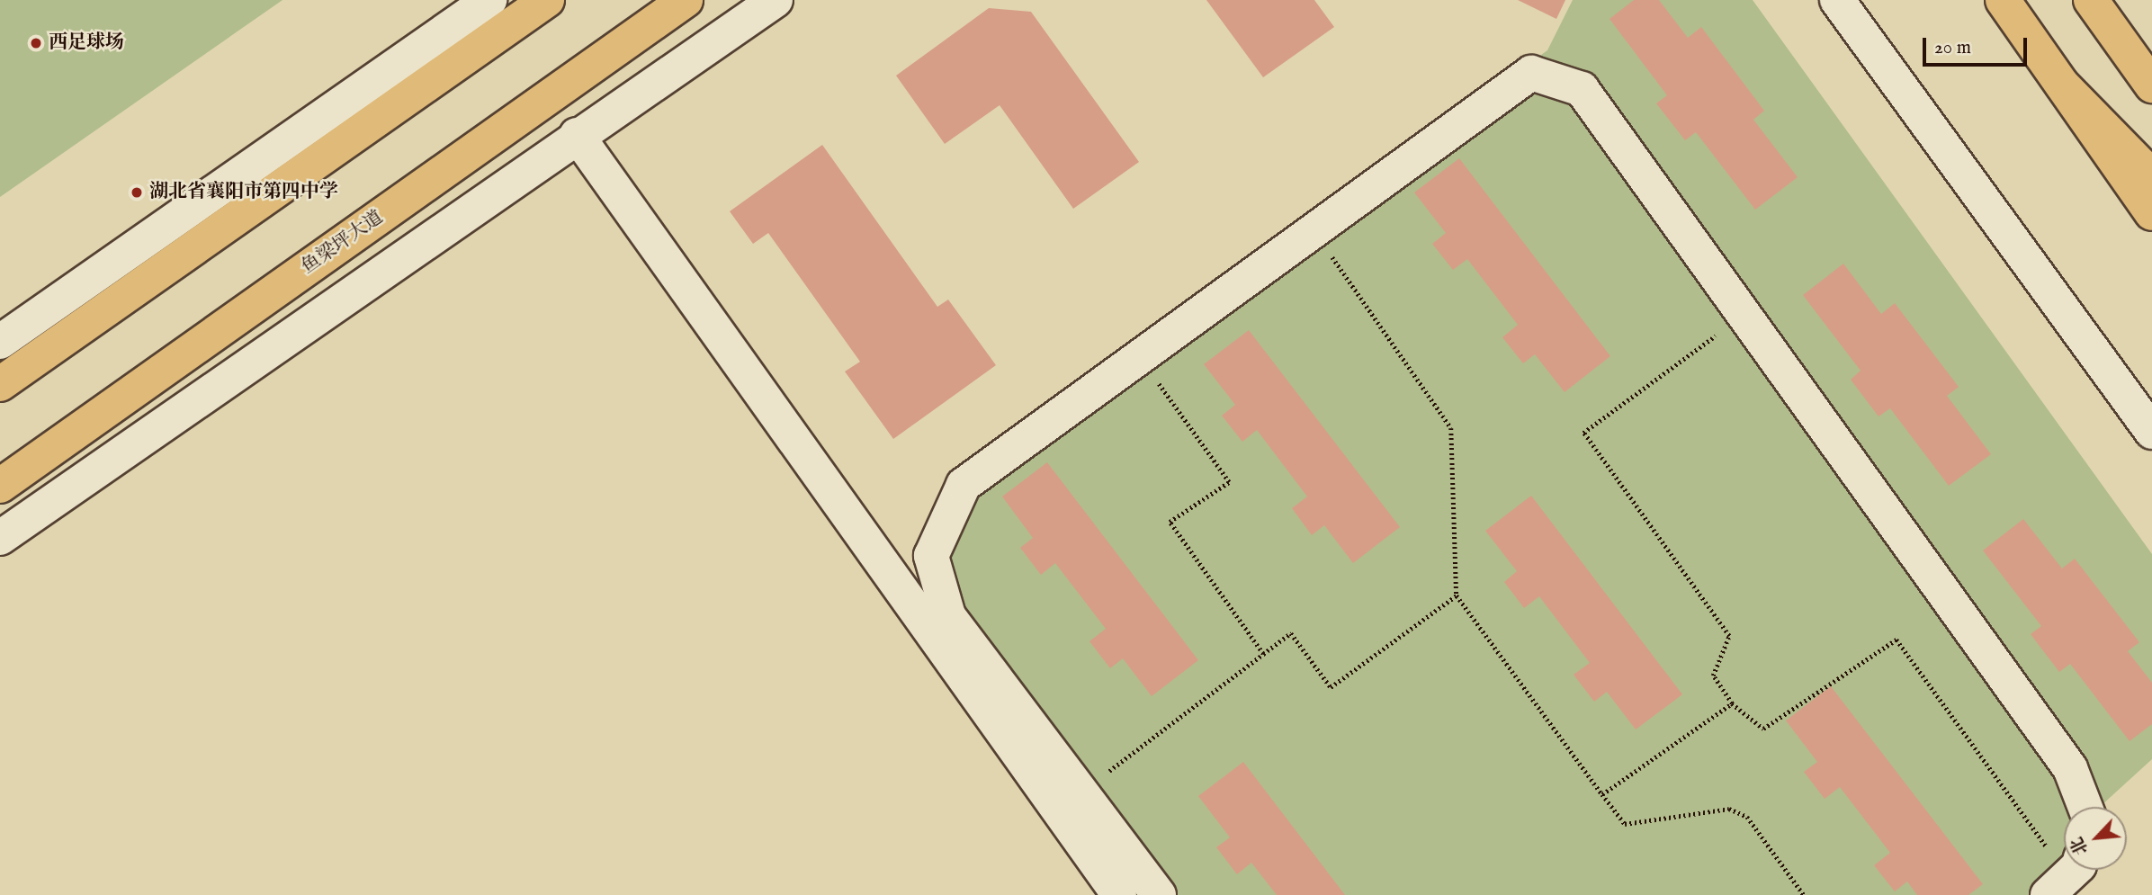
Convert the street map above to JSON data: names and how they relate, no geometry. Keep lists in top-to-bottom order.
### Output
{
  "streets": {
    "main road": ["鱼梁坪大道"]
  },
  "places": ["西足球场", "湖北省襄阳市第四中学"],
  "scale_bar": "20 m",
  "north": "bottom left"
}
